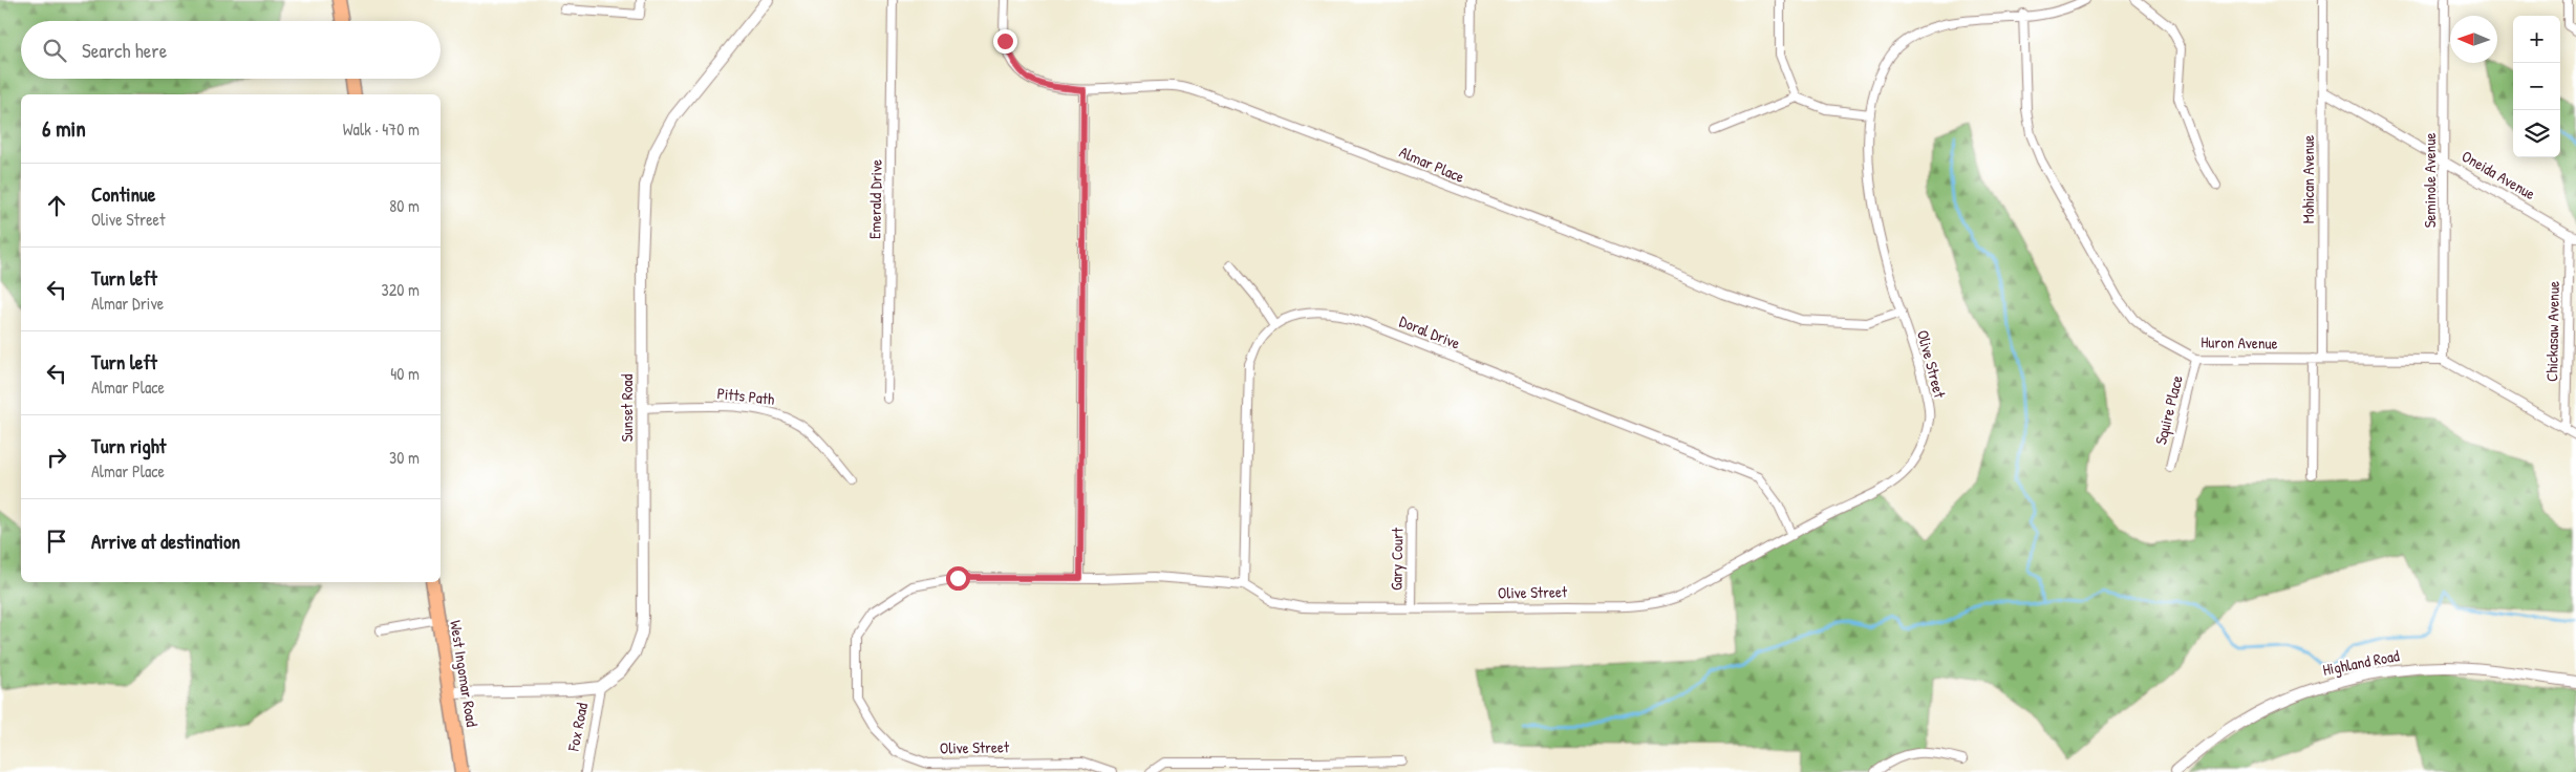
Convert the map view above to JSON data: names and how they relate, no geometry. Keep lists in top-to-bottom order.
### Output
{
  "streets": {
    "main road": ["West Ingomar Road"],
    "street": [
      "Almar Place",
      "Oneida Avenue",
      "Mohican Avenue",
      "Seminole Avenue",
      "Emerald Drive",
      "Chickasaw Avenue",
      "Doral Drive",
      "Huron Avenue",
      "Olive Street",
      "Pitts Path",
      "Sunset Road",
      "Squire Place",
      "Gary Court",
      "Highland Road",
      "Fox Road"
    ]
  },
  "crossings": [
    ["Almar Place", "Olive Street"],
    ["Oneida Avenue", "Mohican Avenue"],
    ["Oneida Avenue", "Seminole Avenue"],
    ["Oneida Avenue", "Chickasaw Avenue"],
    ["Mohican Avenue", "Huron Avenue"],
    ["Seminole Avenue", "Huron Avenue"],
    ["Chickasaw Avenue", "Huron Avenue"],
    ["Doral Drive", "Olive Street"],
    ["Huron Avenue", "Olive Street"],
    ["Huron Avenue", "Squire Place"],
    ["Olive Street", "Gary Court"],
    ["Pitts Path", "Sunset Road"],
    ["Sunset Road", "Fox Road"]
  ],
  "north": "left",
  "page": {
    "map_buttons": ["+", "−"],
    "search": "Search here",
    "heading": ["6 min", "Walk · 470 m"],
    "list": [
      ["Continue", "Olive Street", "80 m"],
      ["Turn left", "Almar Drive", "320 m"],
      ["Turn left", "Almar Place", "40 m"],
      ["Turn right", "Almar Place", "30 m"],
      "Arrive at destination"
    ]
  }
}
